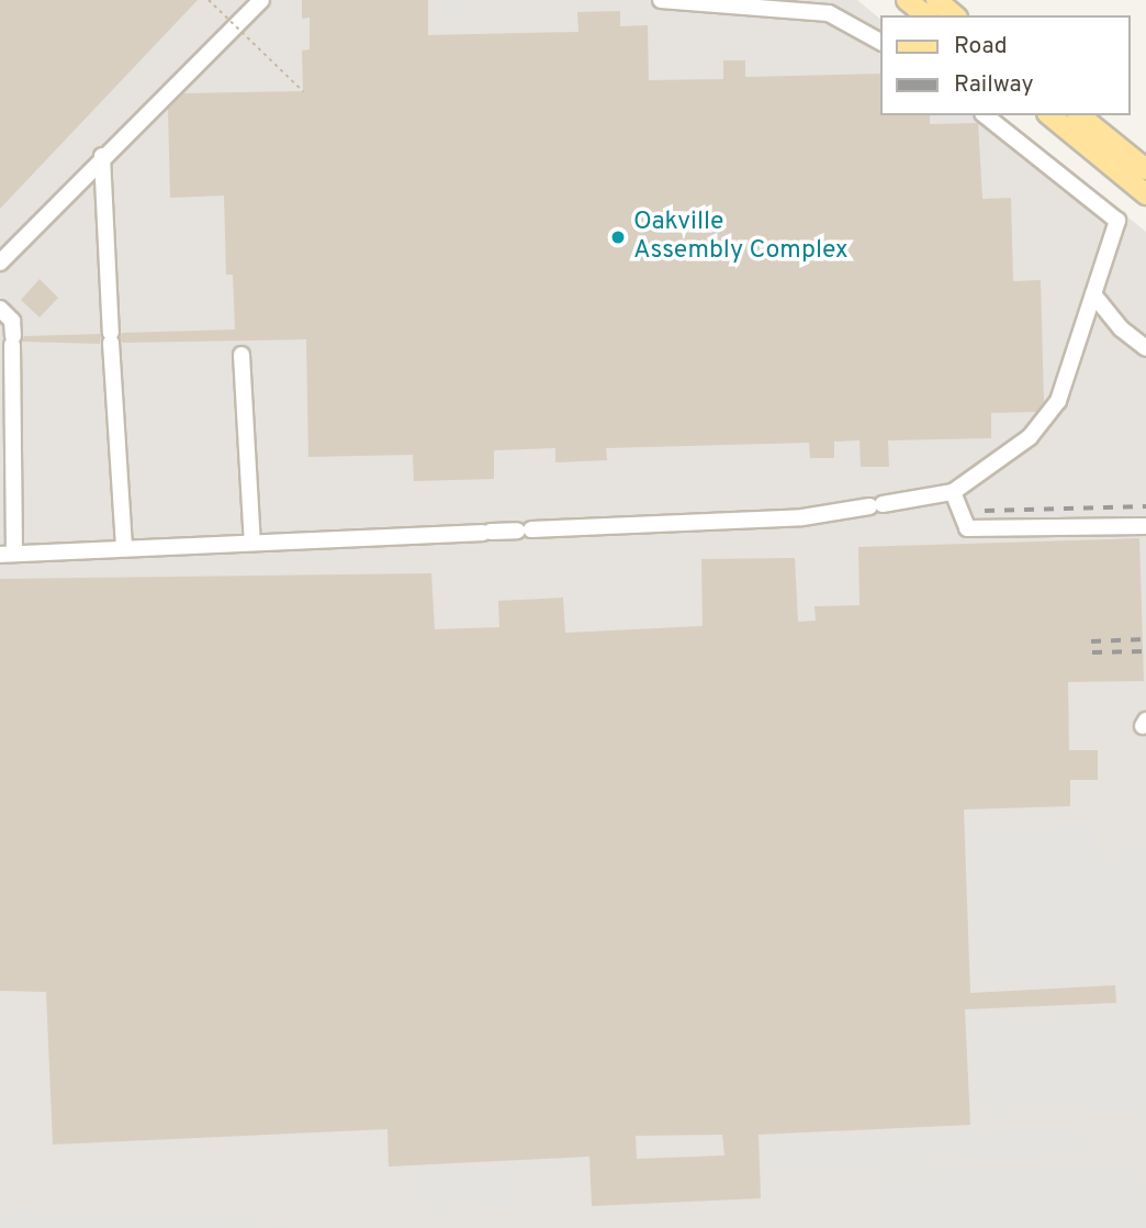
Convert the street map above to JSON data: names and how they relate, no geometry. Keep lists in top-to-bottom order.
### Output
{
  "places": ["Oakville Assembly Complex"],
  "legend": ["Road", "Railway"]
}
